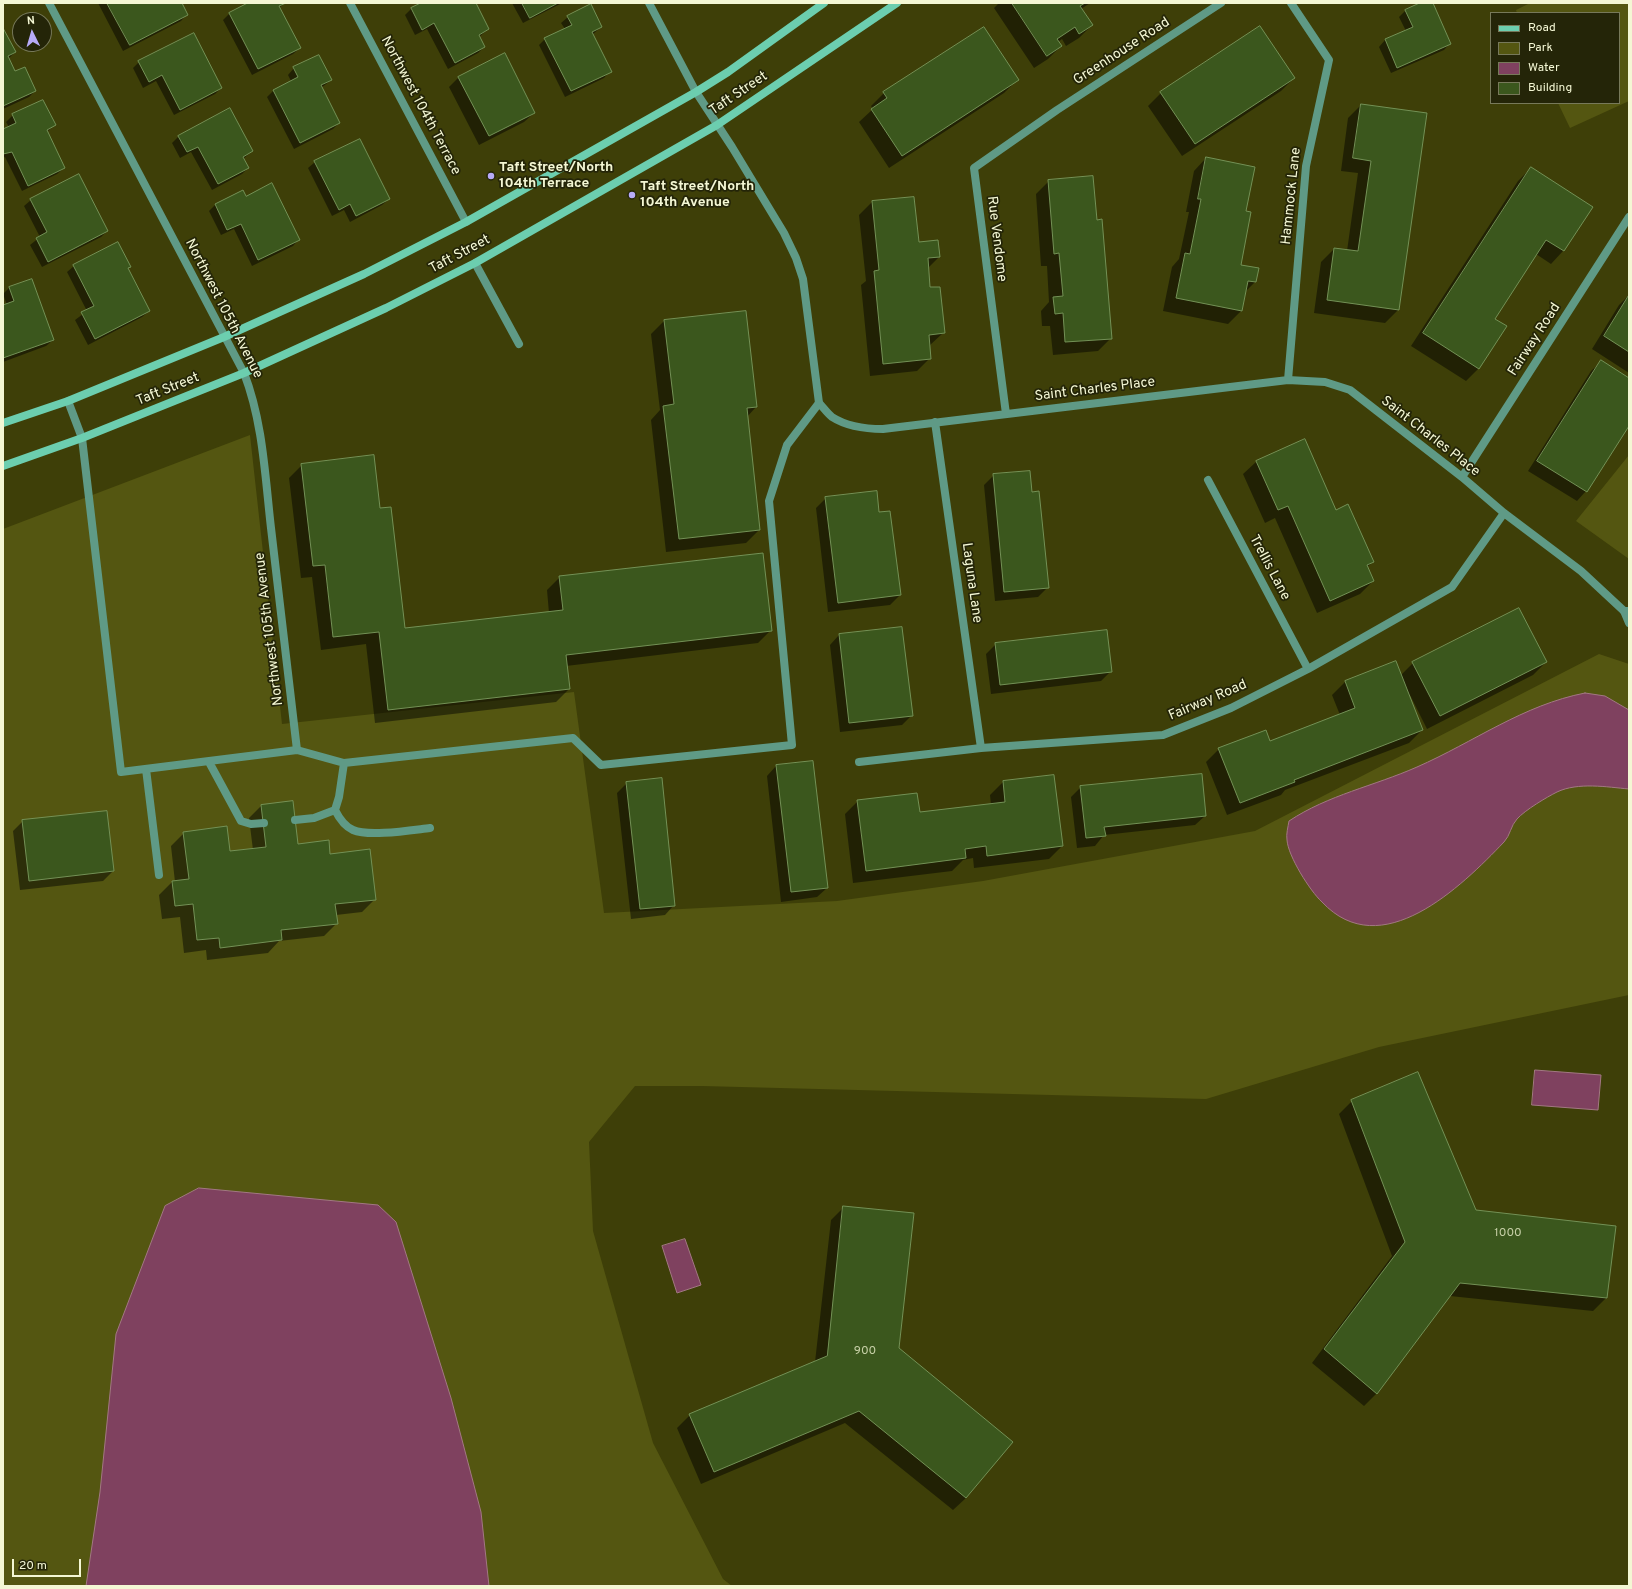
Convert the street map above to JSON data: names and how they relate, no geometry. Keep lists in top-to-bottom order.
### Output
{
  "streets": {
    "street": [
      "Greenhouse Road",
      "Taft Street",
      "Northwest 104th Terrace",
      "Hammock Lane",
      "Rue Vendome",
      "Northwest 105th Avenue",
      "Fairway Road",
      "Saint Charles Place",
      "Trellis Lane",
      "Laguna Lane"
    ]
  },
  "crossings": [
    ["Greenhouse Road", "Rue Vendome"],
    ["Taft Street", "Northwest 104th Terrace"],
    ["Taft Street", "Northwest 105th Avenue"],
    ["Hammock Lane", "Saint Charles Place"],
    ["Rue Vendome", "Saint Charles Place"],
    ["Fairway Road", "Saint Charles Place"],
    ["Fairway Road", "Trellis Lane"],
    ["Fairway Road", "Laguna Lane"],
    ["Saint Charles Place", "Laguna Lane"]
  ],
  "places": ["Taft Street/North 104th Terrace", "Taft Street/North 104th Avenue"],
  "house_numbers": ["1000", "900"],
  "legend": [
    "Road",
    "Park",
    "Water",
    "Building"
  ],
  "scale_bar": "20 m",
  "north": "top"
}
